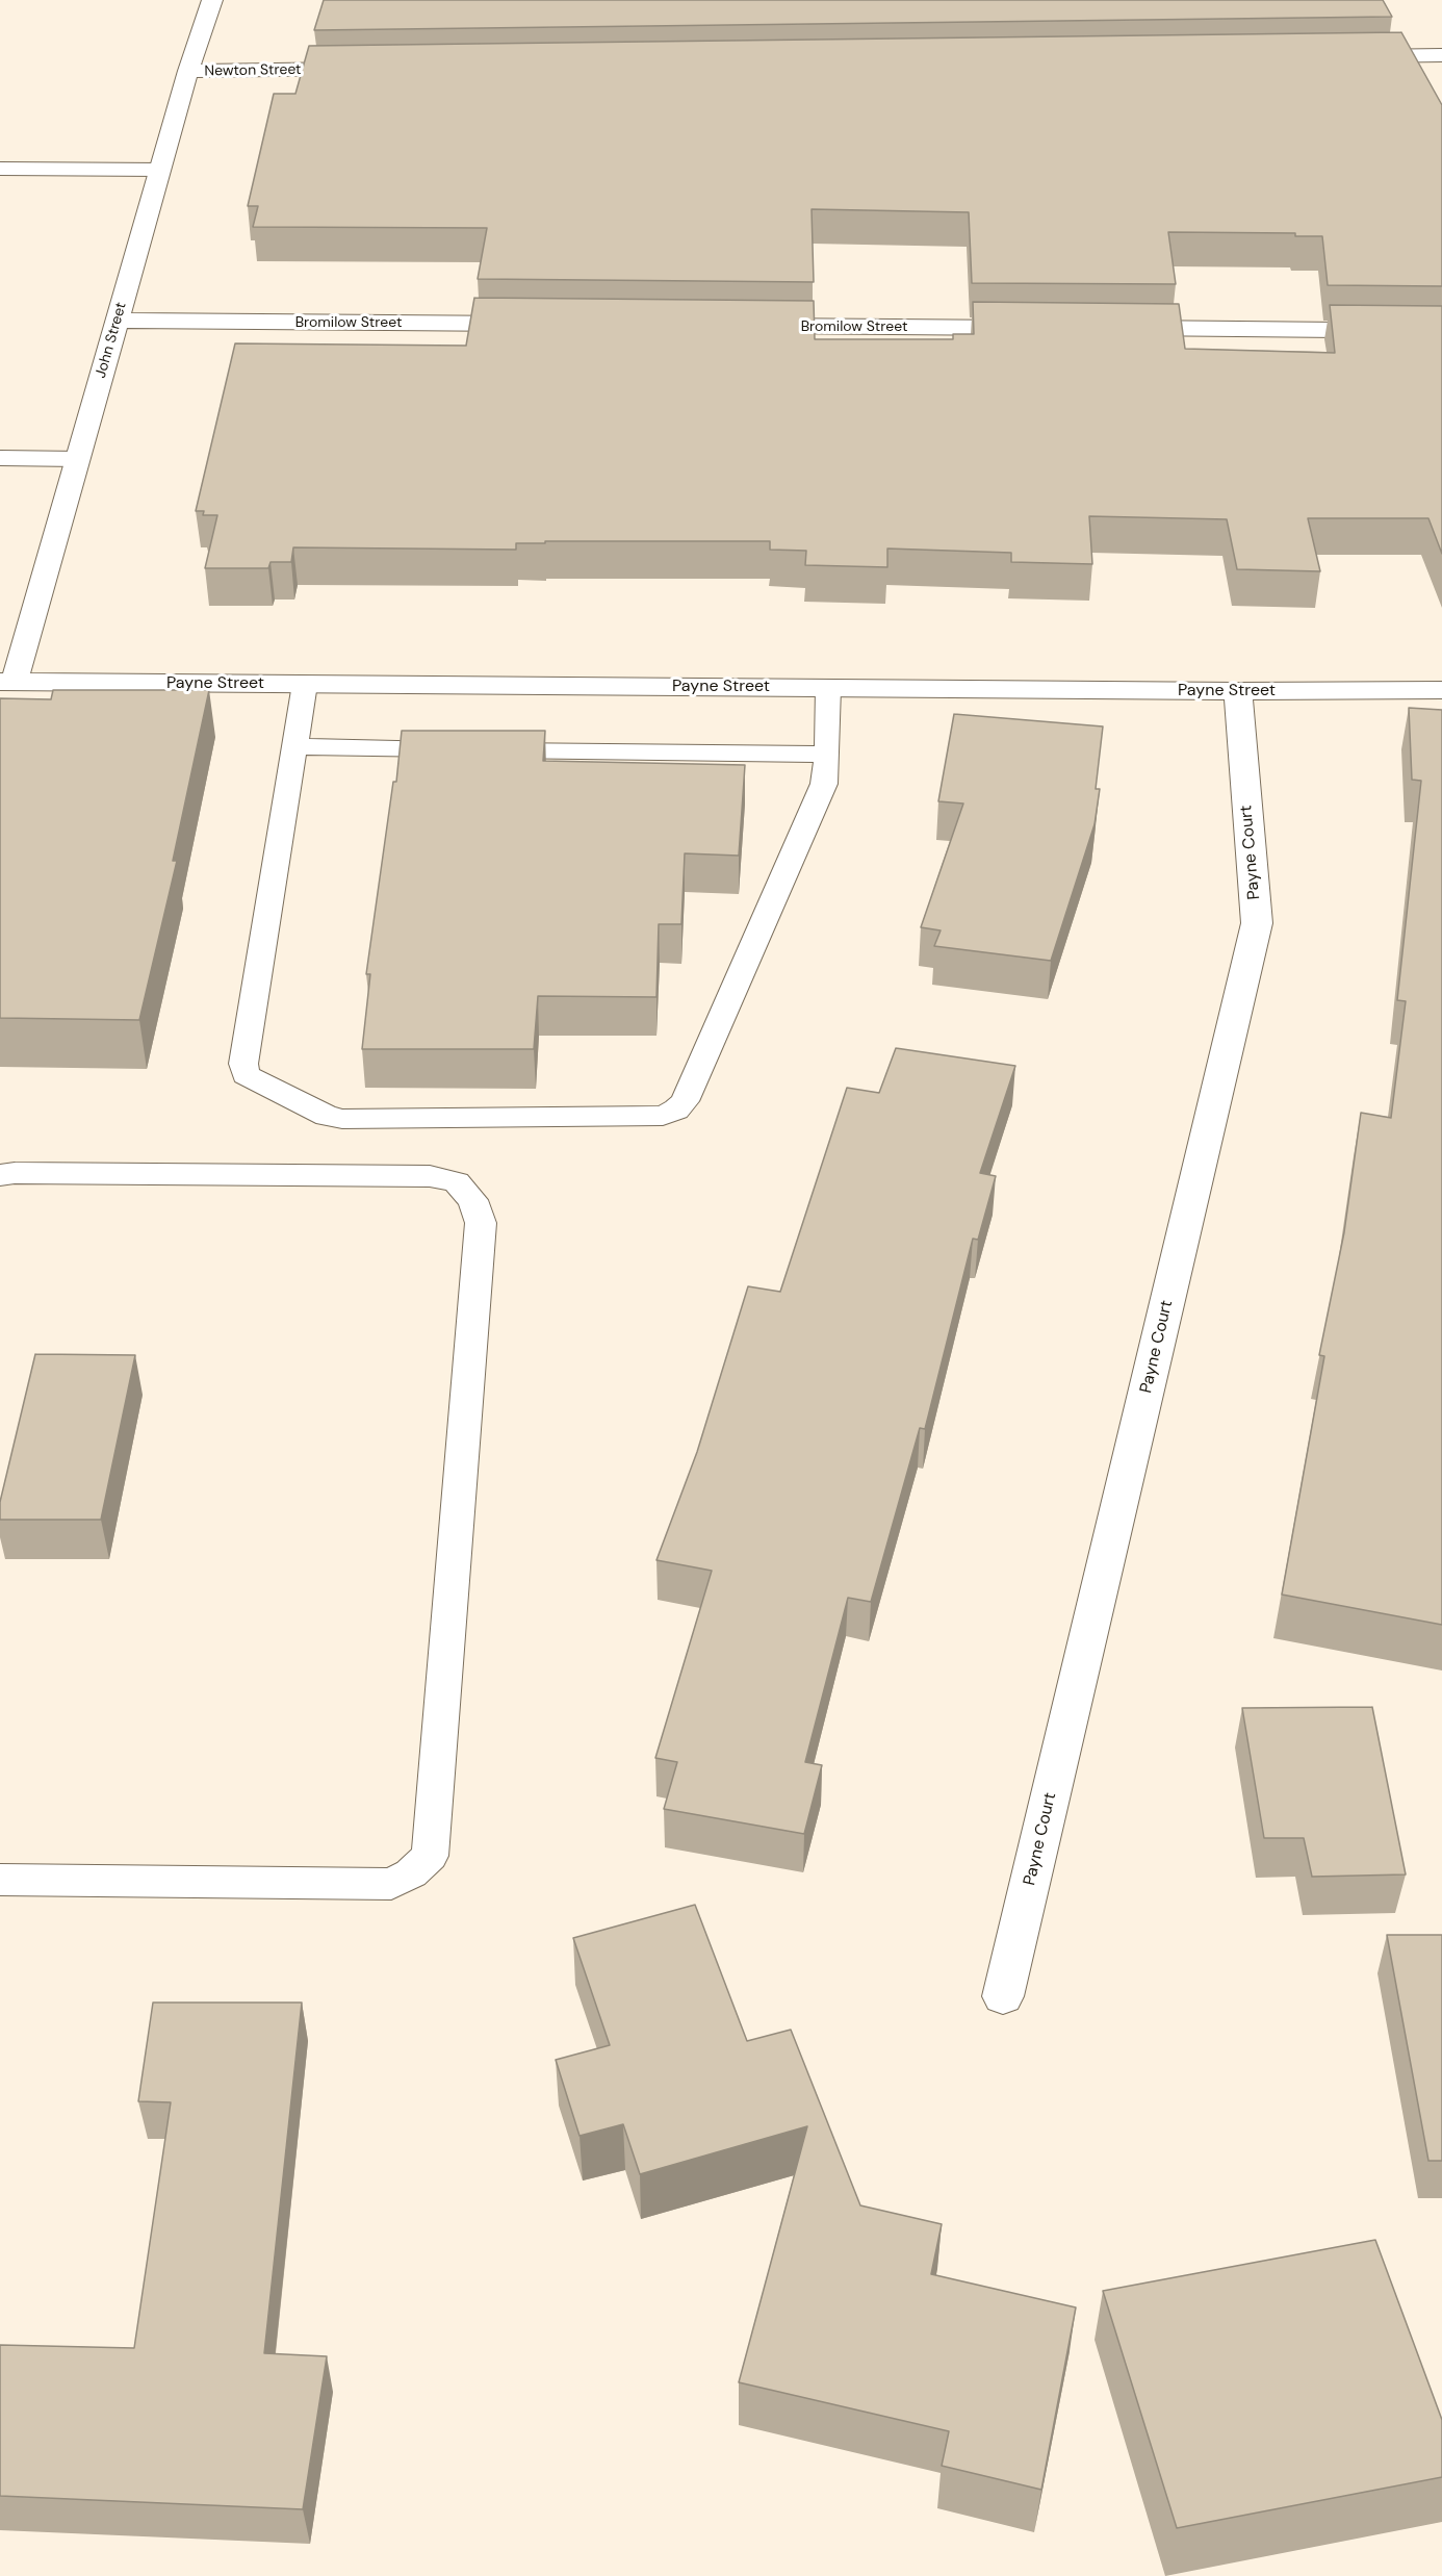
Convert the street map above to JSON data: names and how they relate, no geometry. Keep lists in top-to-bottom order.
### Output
{
  "streets": {
    "street": [
      "Newton Street",
      "Bromilow Street",
      "John Street",
      "Payne Street",
      "Payne Court"
    ]
  },
  "crossings": [
    ["Newton Street", "John Street"],
    ["Bromilow Street", "John Street"],
    ["John Street", "Payne Street"],
    ["Payne Street", "Payne Court"]
  ]
}
